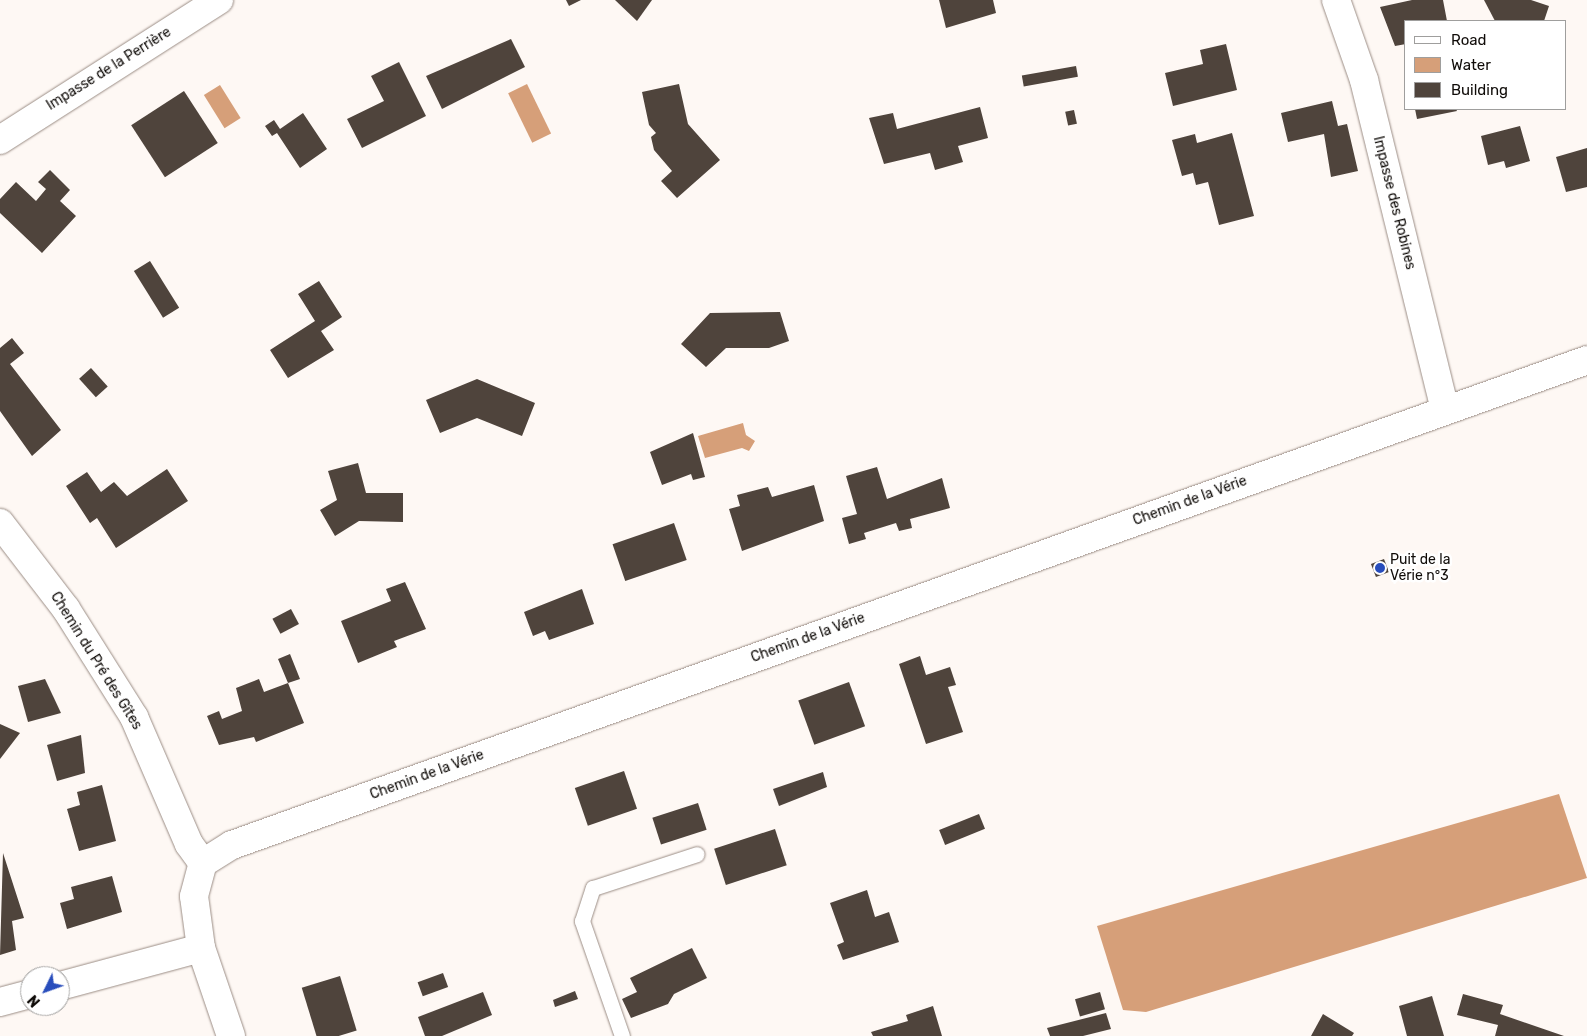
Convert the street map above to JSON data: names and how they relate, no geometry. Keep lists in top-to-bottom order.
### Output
{
  "streets": {
    "street": [
      "Impasse de la Perrière",
      "Impasse des Robines",
      "Chemin de la Vérie",
      "Chemin du Pré des Gîtes"
    ]
  },
  "crossings": [
    ["Impasse des Robines", "Chemin de la Vérie"],
    ["Chemin de la Vérie", "Chemin du Pré des Gîtes"]
  ],
  "places": ["Puit de la Vérie n°3"],
  "legend": ["Road", "Water", "Building"],
  "north": "bottom left"
}
